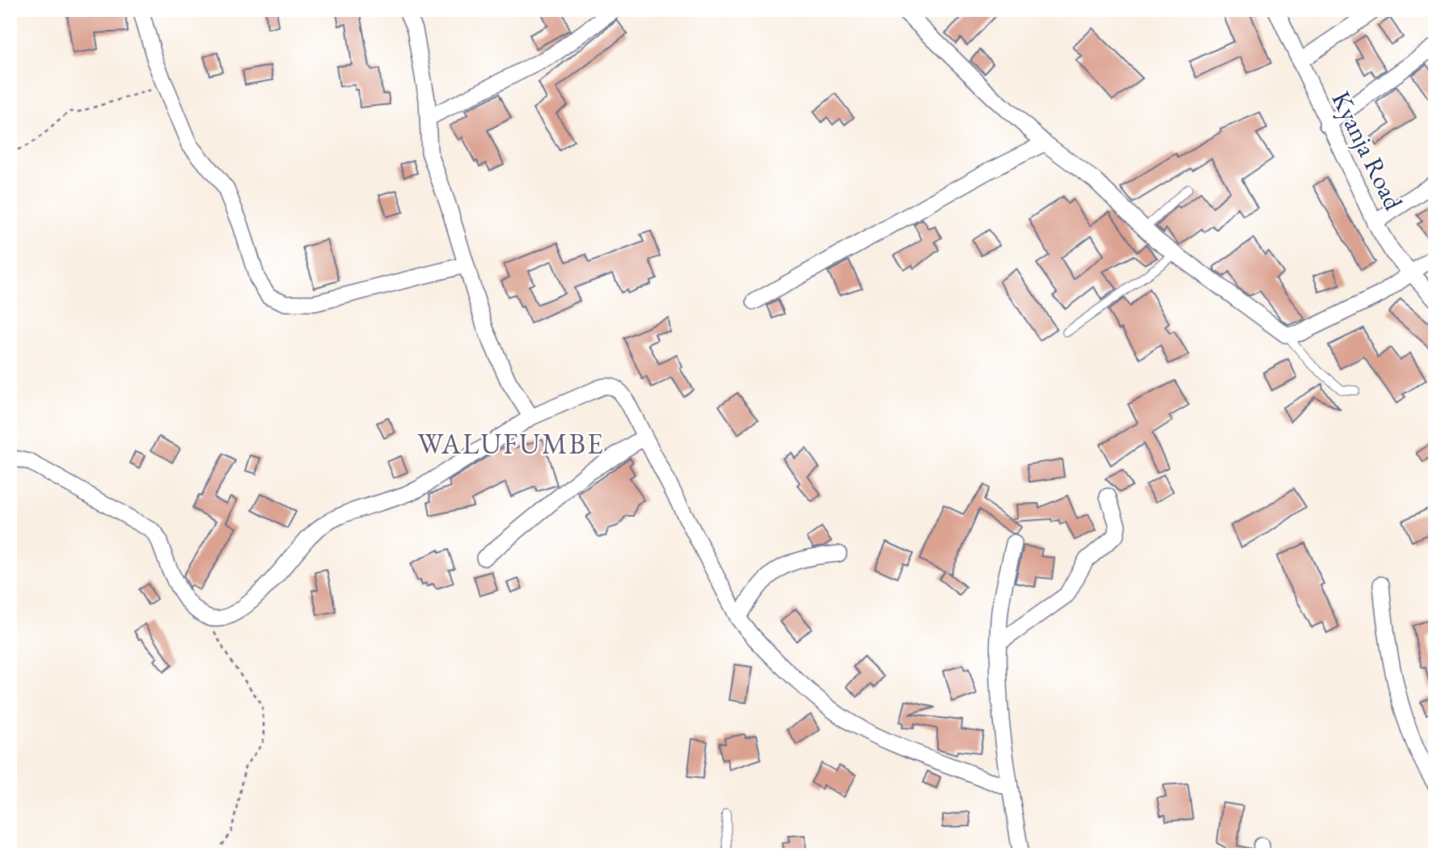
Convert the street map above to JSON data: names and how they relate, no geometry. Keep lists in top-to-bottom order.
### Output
{
  "streets": {
    "street": ["Kyanja Road"]
  },
  "districts": ["WALUFUMBE"]
}
